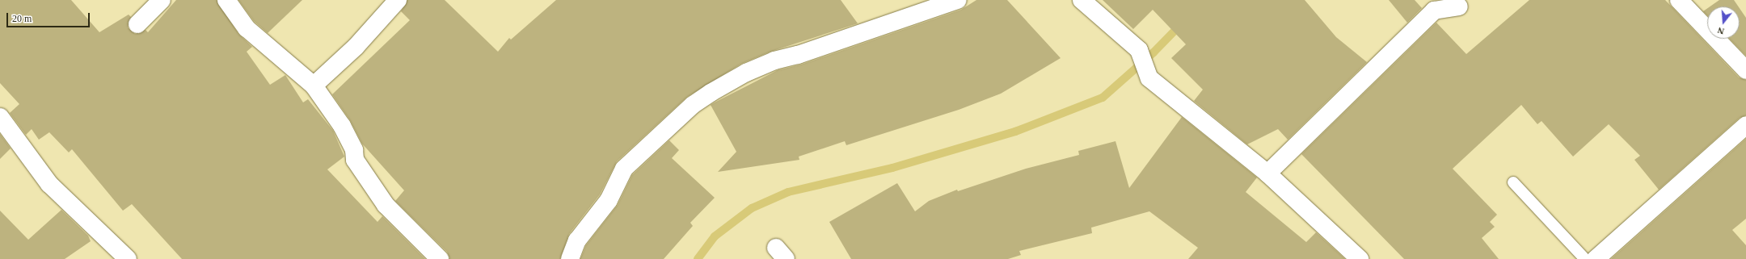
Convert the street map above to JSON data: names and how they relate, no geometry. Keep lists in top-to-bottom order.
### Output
{
  "scale_bar": "20 m",
  "north": "bottom"
}
